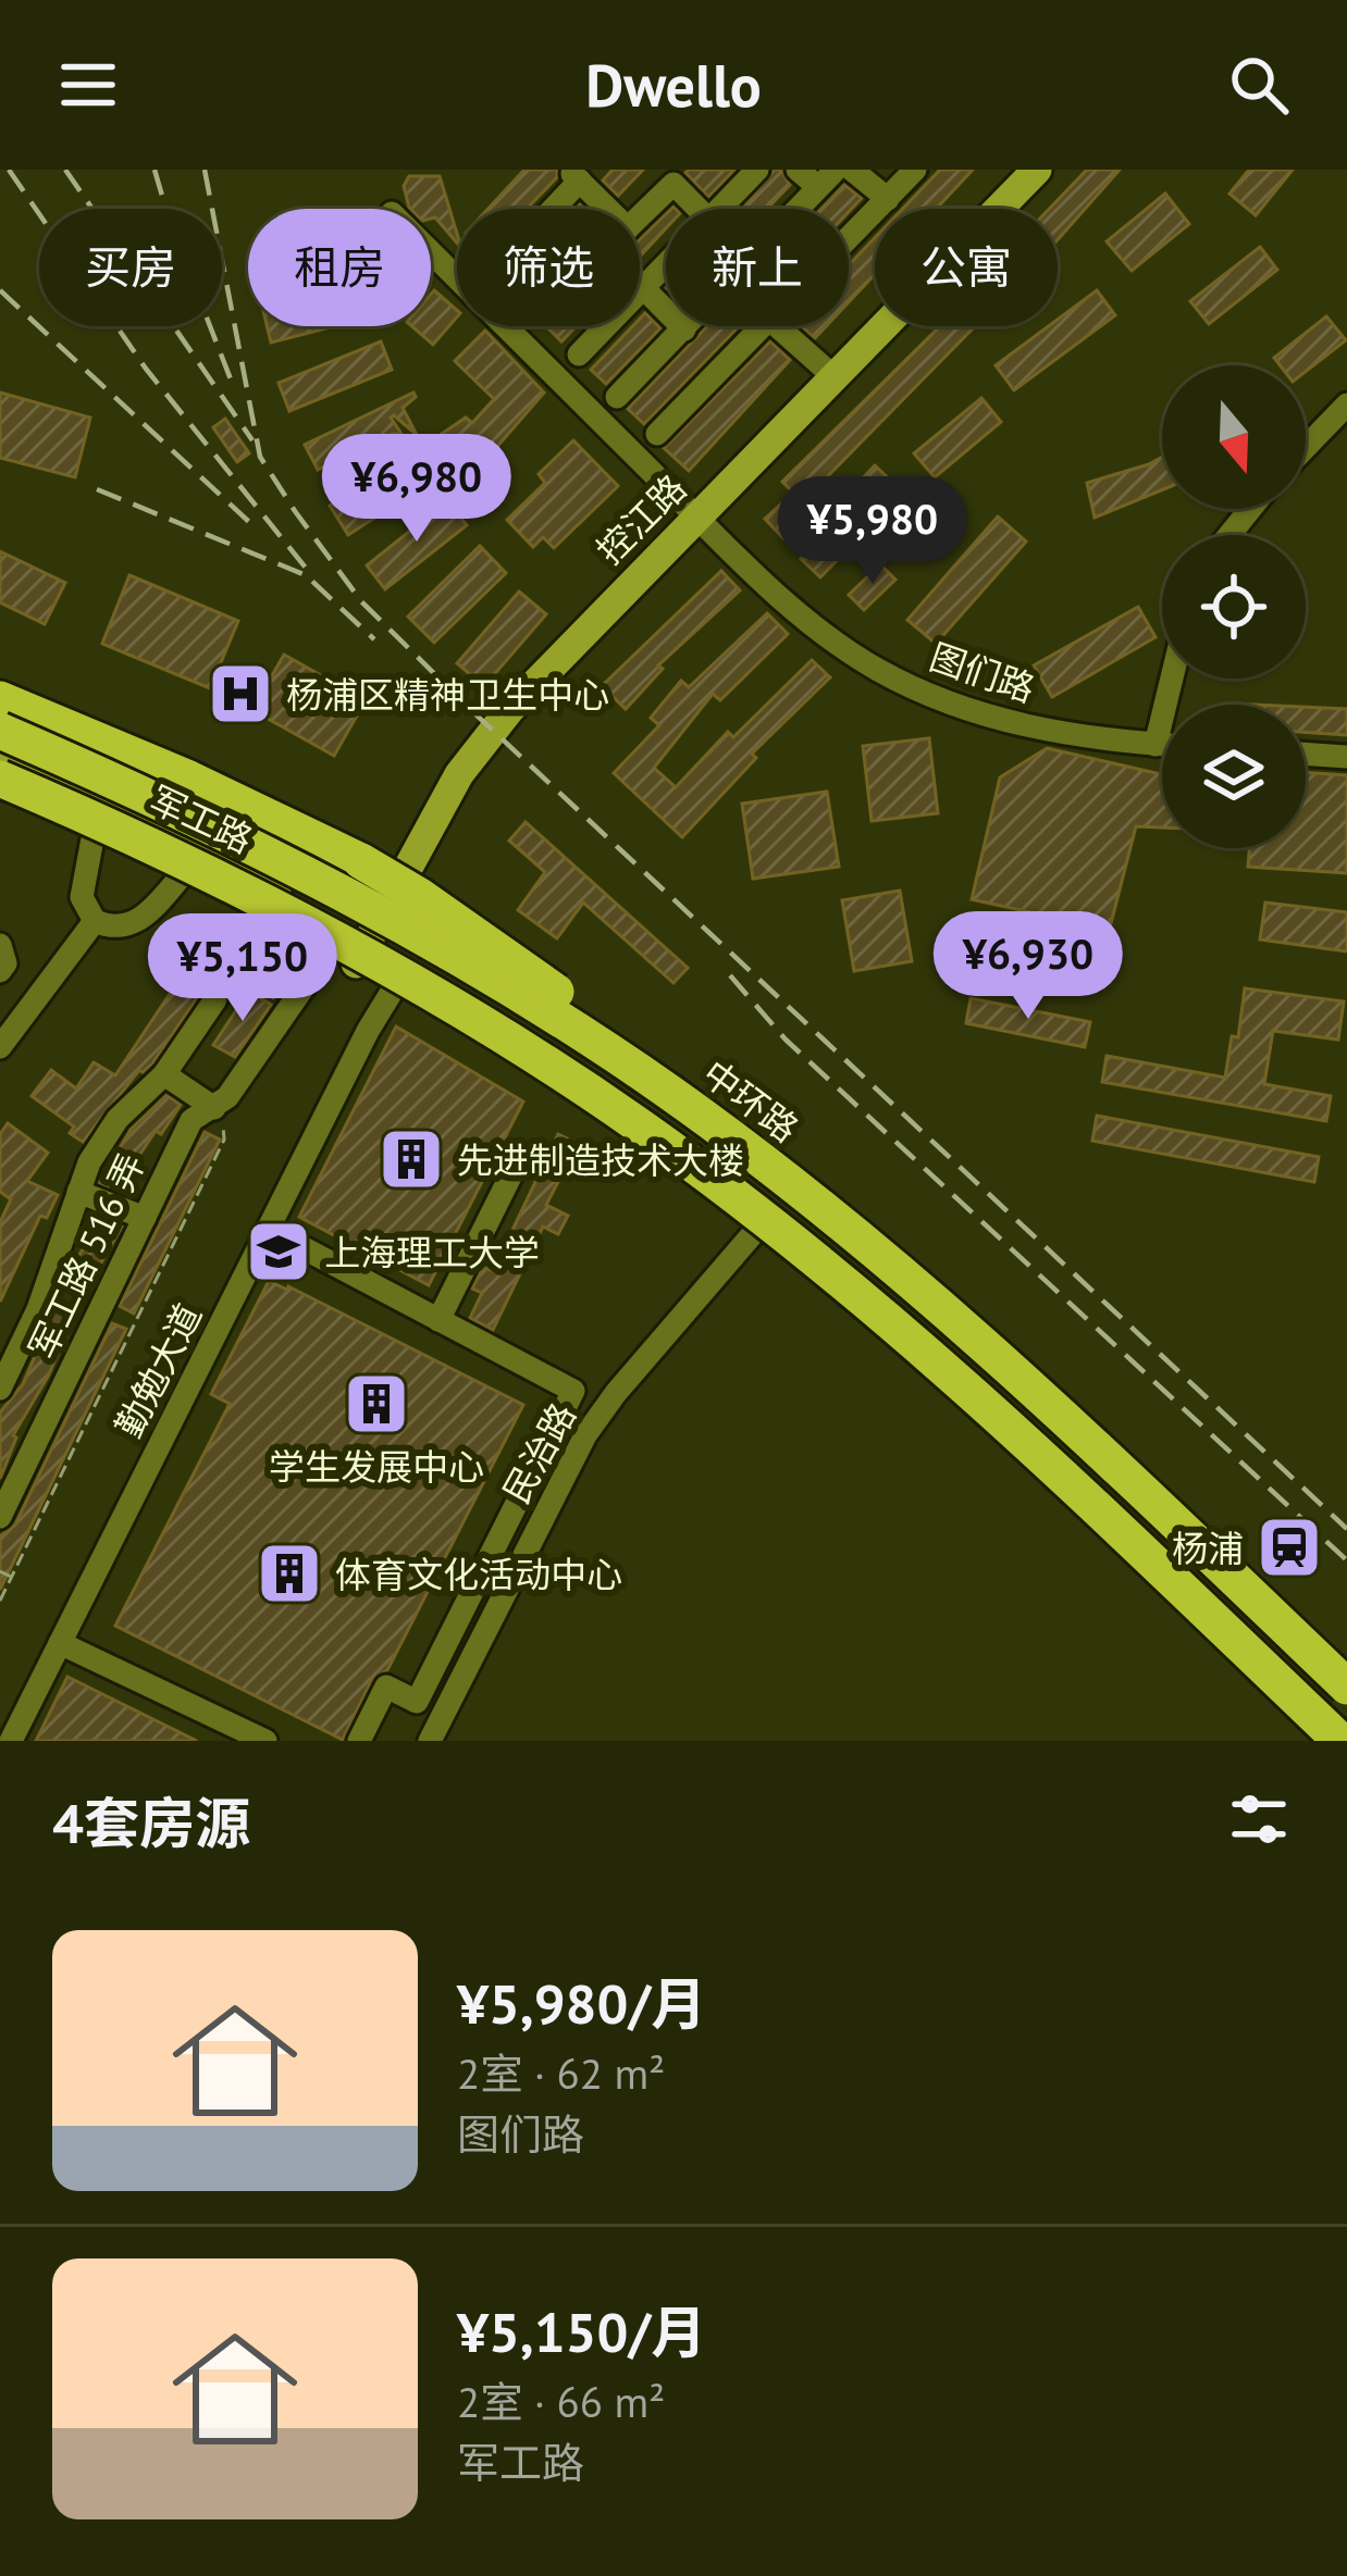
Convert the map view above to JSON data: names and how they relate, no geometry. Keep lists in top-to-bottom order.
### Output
{
  "streets": {
    "highway": ["中环路"],
    "main road": ["控江路", "军工路"],
    "street": [
      "图们路",
      "军工路 516 弄",
      "勤勉大道",
      "民治路"
    ]
  },
  "crossings": [
    ["控江路", "图们路"],
    ["控江路", "军工路"],
    ["控江路", "军工路 516 弄"],
    ["军工路", "军工路 516 弄"]
  ],
  "places": {
    "hospital": ["杨浦区精神卫生中心"],
    "building": ["先进制造技术大楼", "学生发展中心", "体育文化活动中心"],
    "school or university": ["上海理工大学"],
    "station": ["杨浦"]
  },
  "north": "bottom",
  "page": {
    "header": "Dwello",
    "chip": [
      "买房",
      "租房",
      "筛选",
      "新上",
      "公寓"
    ],
    "price": [
      "¥6,980",
      "¥5,980",
      "¥6,930",
      "¥5,150"
    ],
    "heading": "4套房源",
    "list": [
      {
        "name": "¥5,980/月",
        "note": "2室 · 62 m² · 图们路"
      },
      {
        "name": "¥5,150/月",
        "note": "2室 · 66 m² · 军工路"
      }
    ]
  }
}
